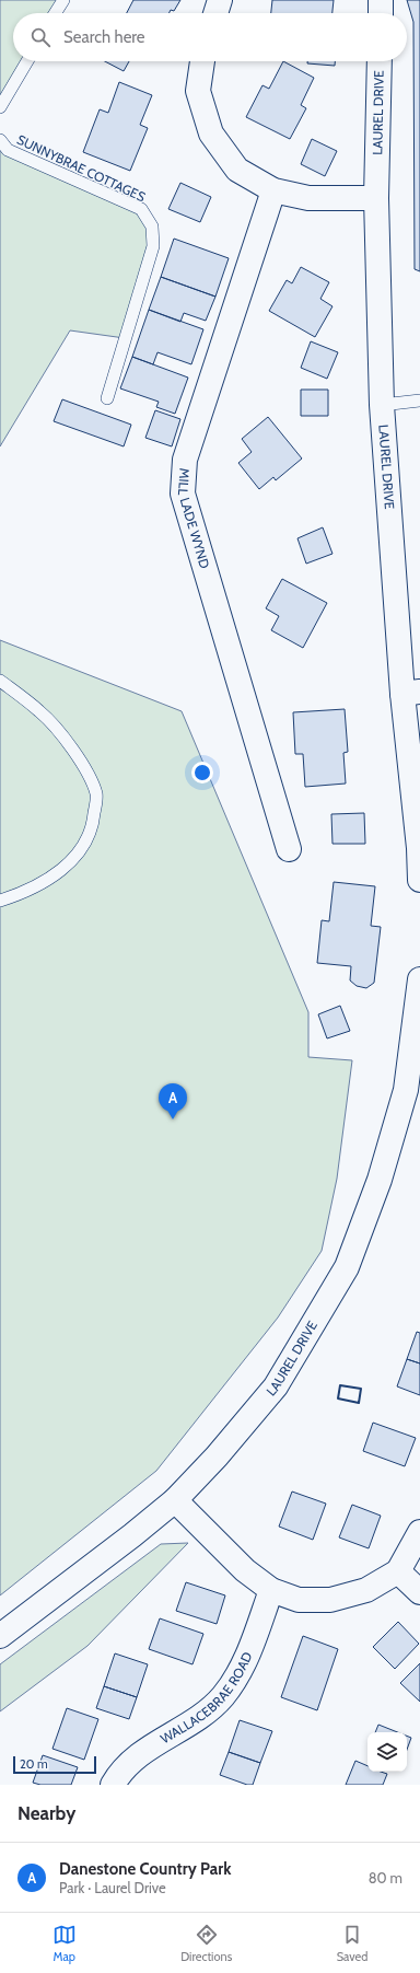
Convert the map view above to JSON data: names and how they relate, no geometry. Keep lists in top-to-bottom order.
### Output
{
  "streets": {
    "street": ["LAUREL DRIVE", "MILL LADE WYND", "WALLACEBRAE ROAD"],
    "lane": ["SUNNYBRAE COTTAGES"]
  },
  "scale_bar": "20 m",
  "page": {
    "search": "Search here",
    "pins": "A",
    "scale": "20 m",
    "heading": "Nearby",
    "list": [
      {
        "mark": "A",
        "name": "Danestone Country Park",
        "note": "Park · Laurel Drive",
        "value": "80 m"
      }
    ],
    "nav": ["Map", "Directions", "Saved"]
  }
}
